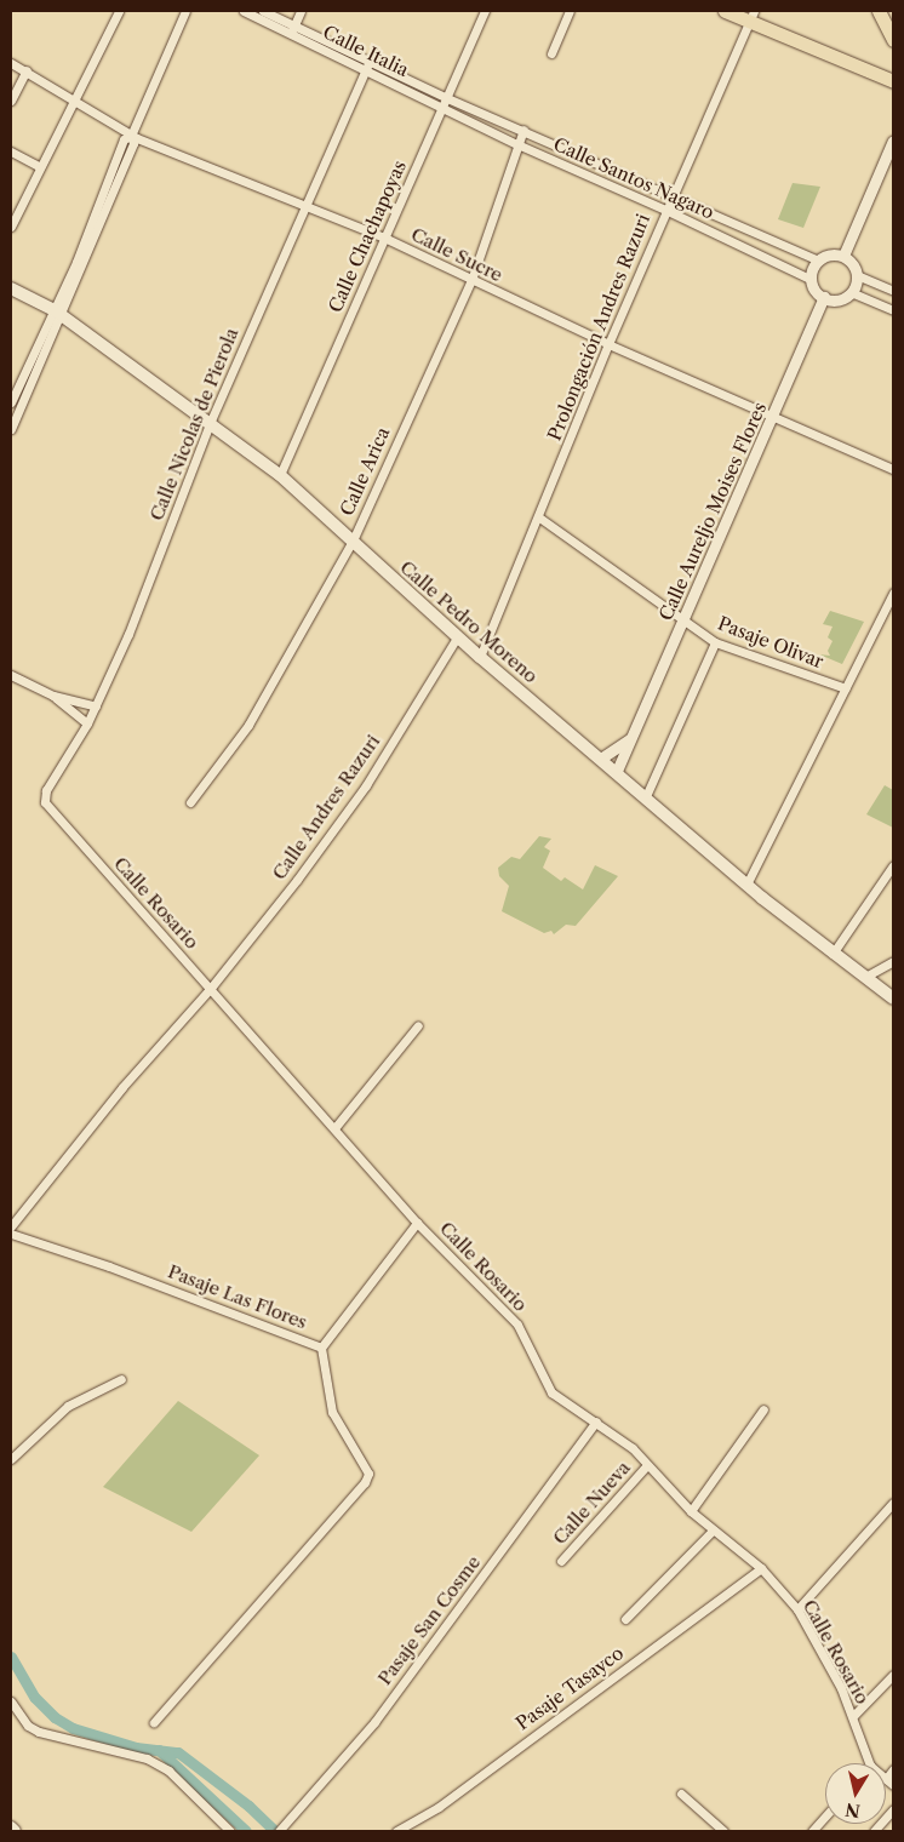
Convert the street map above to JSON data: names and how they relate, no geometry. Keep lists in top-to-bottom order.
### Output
{
  "streets": {
    "main road": ["Calle Pedro Moreno"],
    "street": [
      "Calle Italia",
      "Calle Santos Nagaro",
      "Calle Chachapoyas",
      "Calle Sucre",
      "Prolongación Andres Razuri",
      "Calle Nicolas de Pierola",
      "Calle Arica",
      "Calle Aureljo Moises Flores",
      "Pasaje Olivar",
      "Calle Andres Razuri",
      "Calle Rosario",
      "Pasaje Las Flores",
      "Calle Nueva",
      "Pasaje San Cosme",
      "Pasaje Tasayco"
    ]
  },
  "crossings": [
    ["Calle Italia", "Calle Santos Nagaro"],
    ["Calle Italia", "Calle Chachapoyas"],
    ["Calle Italia", "Calle Nicolas de Pierola"],
    ["Calle Santos Nagaro", "Calle Chachapoyas"],
    ["Calle Santos Nagaro", "Prolongación Andres Razuri"],
    ["Calle Santos Nagaro", "Calle Arica"],
    ["Calle Santos Nagaro", "Calle Aureljo Moises Flores"],
    ["Calle Chachapoyas", "Calle Sucre"],
    ["Calle Chachapoyas", "Calle Pedro Moreno"],
    ["Calle Sucre", "Prolongación Andres Razuri"],
    ["Calle Sucre", "Calle Nicolas de Pierola"],
    ["Calle Sucre", "Calle Arica"],
    ["Calle Sucre", "Calle Aureljo Moises Flores"],
    ["Prolongación Andres Razuri", "Calle Pedro Moreno"],
    ["Prolongación Andres Razuri", "Pasaje Olivar"],
    ["Calle Nicolas de Pierola", "Calle Pedro Moreno"],
    ["Calle Nicolas de Pierola", "Calle Rosario"],
    ["Calle Arica", "Calle Pedro Moreno"],
    ["Calle Aureljo Moises Flores", "Calle Pedro Moreno"],
    ["Calle Aureljo Moises Flores", "Pasaje Olivar"],
    ["Calle Pedro Moreno", "Calle Andres Razuri"],
    ["Calle Andres Razuri", "Calle Rosario"],
    ["Calle Rosario", "Calle Nueva"],
    ["Calle Rosario", "Pasaje San Cosme"],
    ["Calle Rosario", "Pasaje Tasayco"]
  ],
  "north": "bottom"
}
